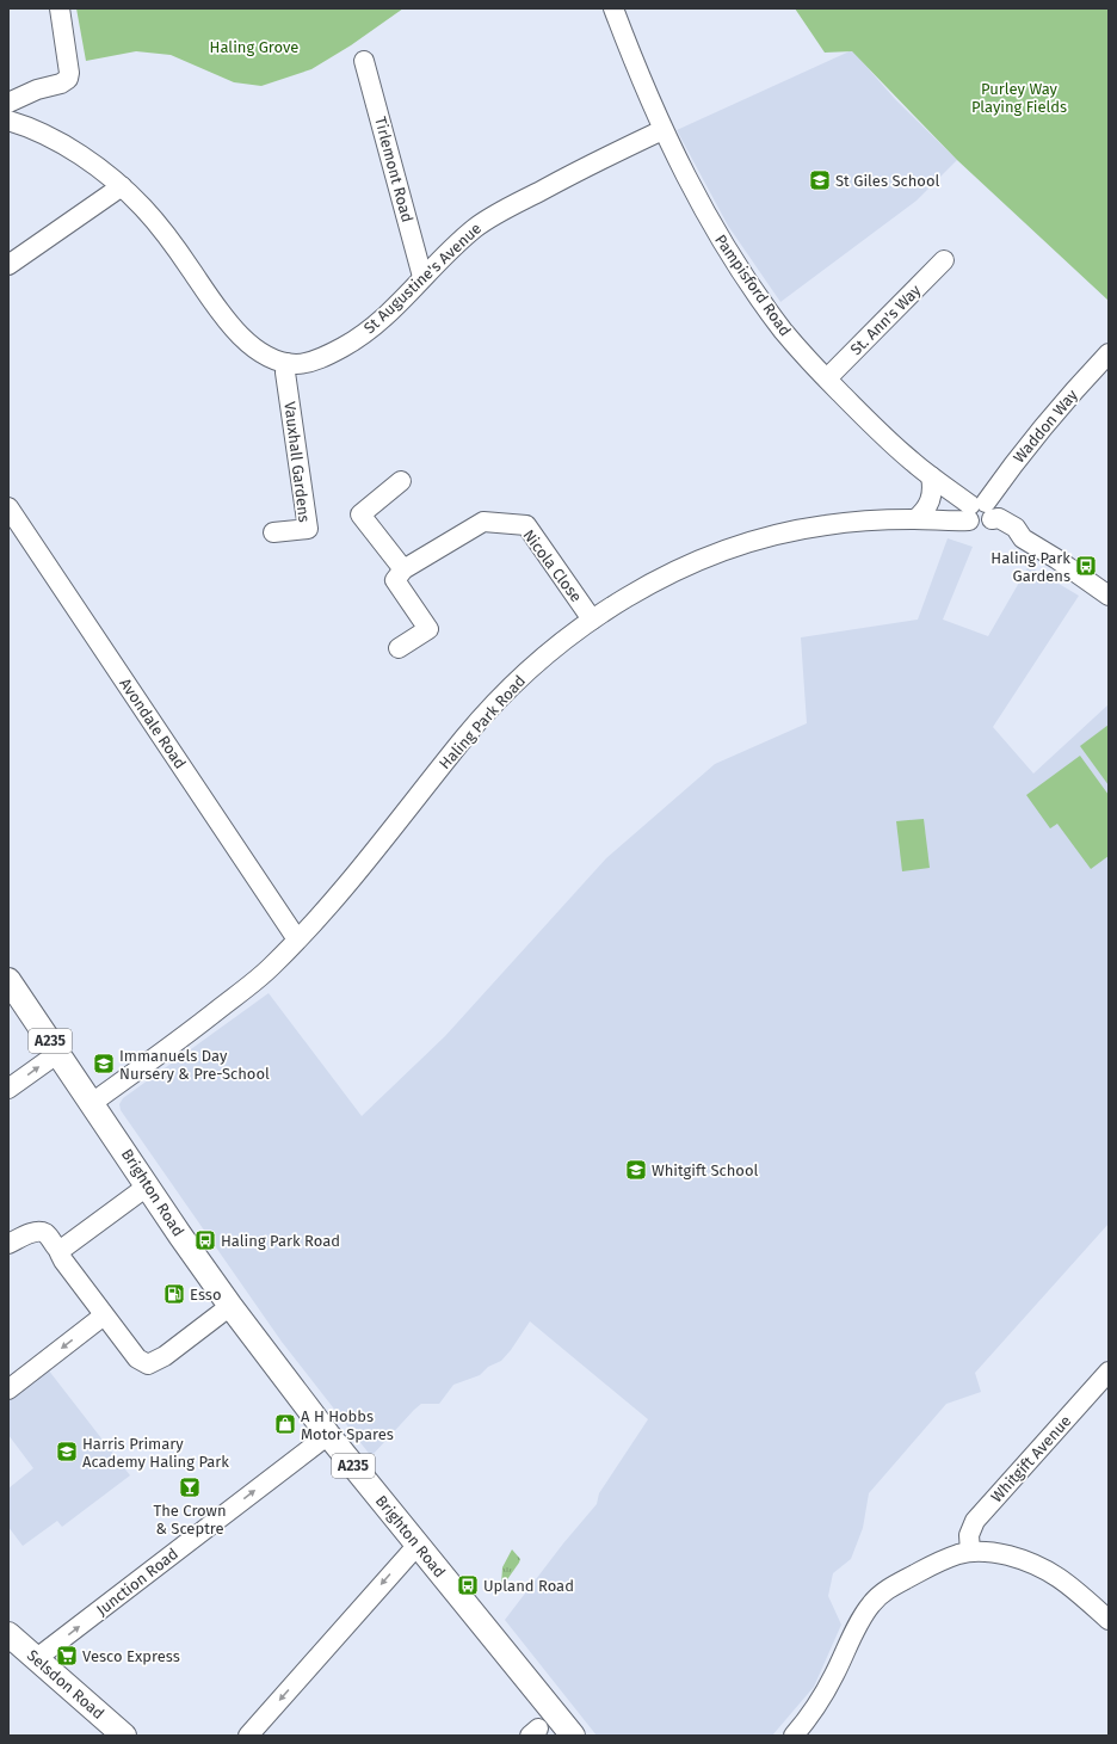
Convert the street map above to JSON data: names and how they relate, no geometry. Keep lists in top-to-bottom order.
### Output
{
  "streets": {
    "main road": ["A235", "Brighton Road", "Selsdon Road"],
    "street": [
      "Tirlemont Road",
      "St Augustine's Avenue",
      "Pampisford Road",
      "St. Ann's Way",
      "Waddon Way",
      "Vauxhall Gardens",
      "Nicola Close",
      "Haling Park Road",
      "Avondale Road",
      "Whitgift Avenue",
      "Junction Road"
    ]
  },
  "crossings": [
    ["Tirlemont Road", "St Augustine's Avenue"],
    ["St Augustine's Avenue", "Pampisford Road"],
    ["St Augustine's Avenue", "Vauxhall Gardens"],
    ["Pampisford Road", "St. Ann's Way"],
    ["Pampisford Road", "Waddon Way"],
    ["Pampisford Road", "Haling Park Road"],
    ["Waddon Way", "Haling Park Road"],
    ["Nicola Close", "Haling Park Road"],
    ["Haling Park Road", "Avondale Road"],
    ["Haling Park Road", "Brighton Road"],
    ["Brighton Road", "Junction Road"],
    ["Junction Road", "Selsdon Road"]
  ],
  "parks": ["Haling Grove", "Purley Way Playing Fields"],
  "places": {
    "school or university": [
      "St Giles School",
      "Immanuels Day Nursery & Pre-School",
      "Whitgift School",
      "Harris Primary Academy Haling Park"
    ],
    "bus stop": ["Haling Park Gardens", "Haling Park Road", "Upland Road"],
    "fuel station": ["Esso"],
    "shop": ["A H Hobbs Motor Spares"],
    "bar": ["The Crown & Sceptre"],
    "supermarket": ["Vesco Express"]
  }
}
